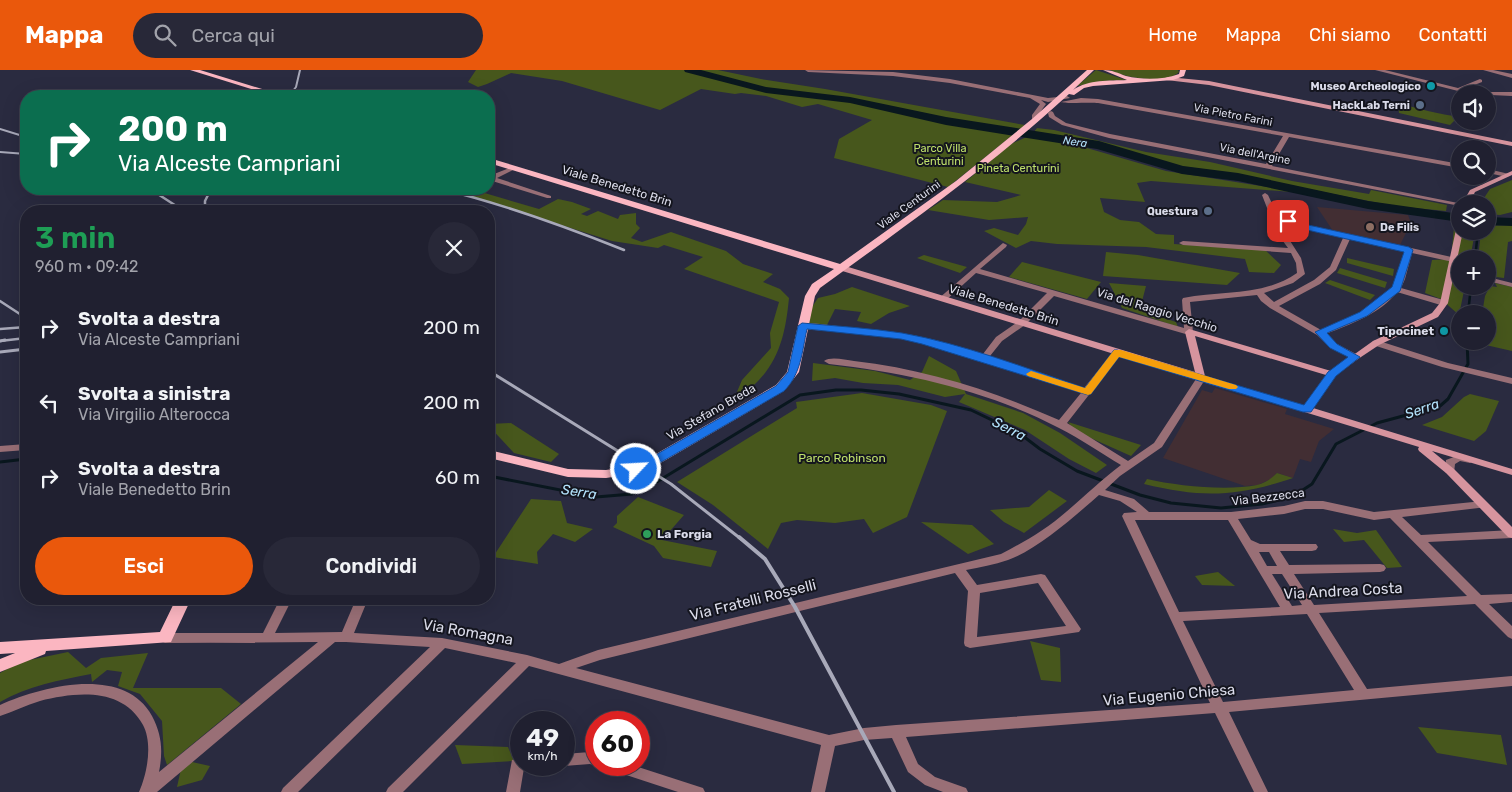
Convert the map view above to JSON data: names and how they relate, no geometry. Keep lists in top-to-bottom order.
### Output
{
  "streets": {
    "main road": [
      "Viale Benedetto Brin",
      "Viale Centurini",
      "Via Stefano Breda",
      "Via Romagna"
    ],
    "street": [
      "Via Pietro Farini",
      "Via dell'Argine",
      "Via del Raggio Vecchio",
      "Via Bezzecca",
      "Via Andrea Costa",
      "Via Fratelli Rosselli",
      "Via Eugenio Chiesa"
    ]
  },
  "crossings": [
    ["Via Pietro Farini", "Viale Centurini"],
    ["Via dell'Argine", "Viale Centurini"],
    ["Viale Benedetto Brin", "Viale Centurini"],
    ["Viale Benedetto Brin", "Via Stefano Breda"],
    ["Viale Benedetto Brin", "Via Fratelli Rosselli"],
    ["Viale Centurini", "Via Stefano Breda"],
    ["Via Bezzecca", "Via Andrea Costa"],
    ["Via Fratelli Rosselli", "Via Romagna"],
    ["Via Romagna", "Via Eugenio Chiesa"]
  ],
  "water": ["Nera", "Serra"],
  "parks": ["Parco Villa Centurini", "Pineta Centurini", "Parco Robinson"],
  "places": [
    "Museo Archeologico",
    "HackLab Terni",
    "Questura",
    "De Filis",
    "Tipocinet",
    "La Forgia"
  ],
  "page": {
    "header": "Mappa",
    "search": "Cerca qui",
    "nav": [
      "Home",
      "Mappa",
      "Chi siamo",
      "Contatti"
    ],
    "map_buttons": ["+", "−"],
    "turn": ["200 m", "Via Alceste Campriani"],
    "heading": ["3 min", "960 m · 09:42"],
    "list": [
      {
        "name": "Svolta a destra",
        "note": "Via Alceste Campriani",
        "value": "200 m"
      },
      {
        "name": "Svolta a sinistra",
        "note": "Via Virgilio Alterocca",
        "value": "200 m"
      },
      {
        "name": "Svolta a destra",
        "note": "Viale Benedetto Brin",
        "value": "60 m"
      }
    ],
    "buttons": ["Esci", "Condividi"],
    "speed": "49 km/h",
    "limit": "60"
  }
}
